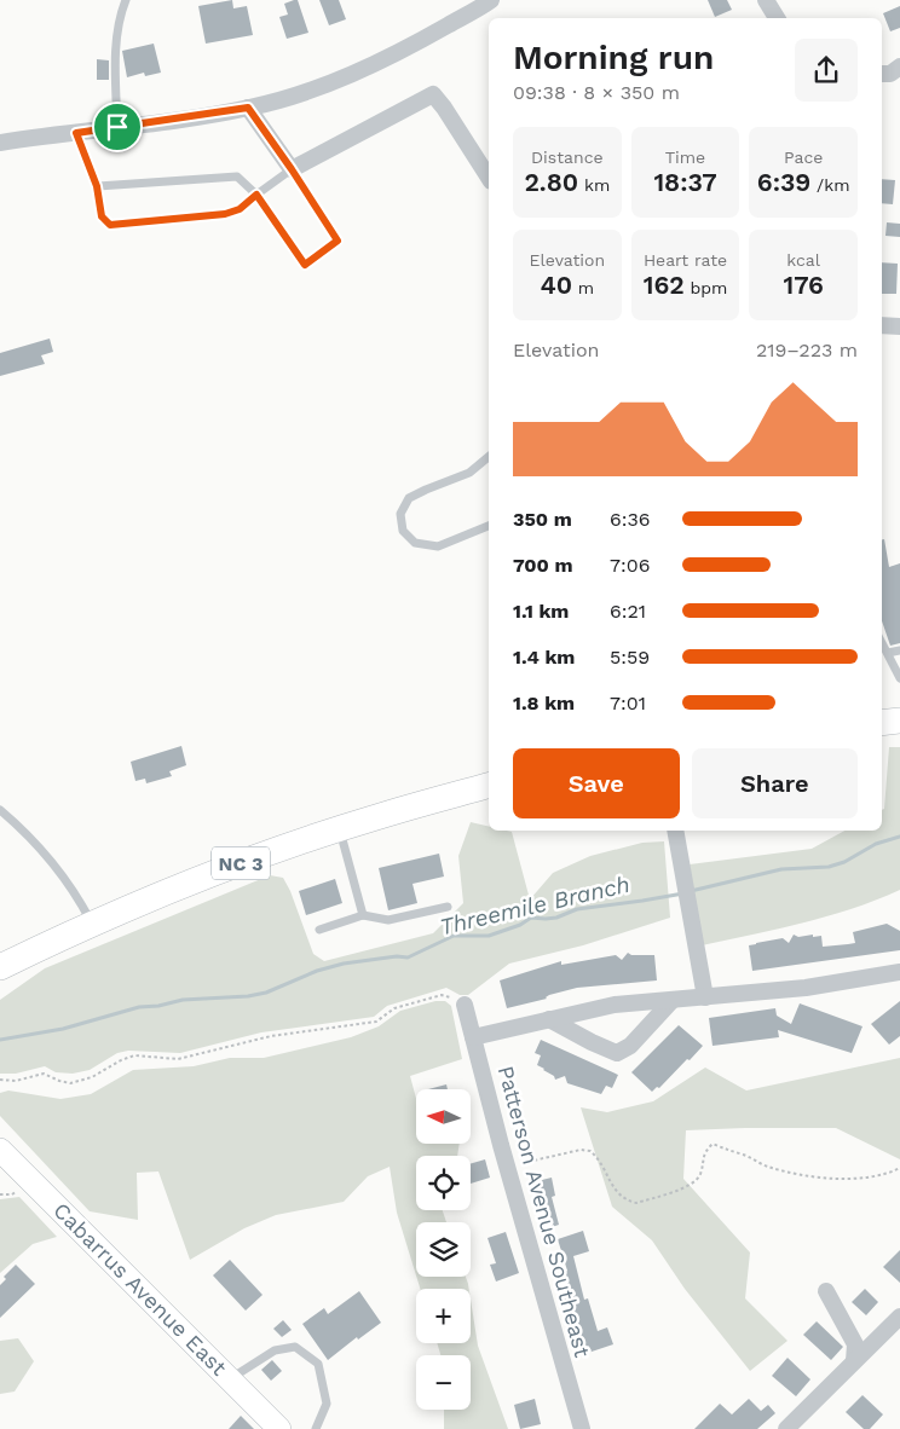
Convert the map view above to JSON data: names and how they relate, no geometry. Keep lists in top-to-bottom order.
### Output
{
  "streets": {
    "main road": ["NC 3", "Cabarrus Avenue East"],
    "street": ["Patterson Avenue Southeast"]
  },
  "water": ["Threemile Branch"],
  "north": "left",
  "page": {
    "heading": ["Morning run", "09:38 · 8 × 350 m"],
    "stats": [
      ["Distance", "2.80 km"],
      ["Time", "18:37"],
      ["Pace", "6:39 /km"],
      ["Elevation", "40 m"],
      ["Heart rate", "162 bpm"],
      ["kcal", "176"]
    ],
    "chart": ["Elevation", "219–223 m"],
    "list": [
      {
        "name": "350 m",
        "note": "6:36"
      },
      {
        "name": "700 m",
        "note": "7:06"
      },
      {
        "name": "1.1 km",
        "note": "6:21"
      },
      {
        "name": "1.4 km",
        "note": "5:59"
      },
      {
        "name": "1.8 km",
        "note": "7:01"
      }
    ],
    "buttons": ["Save", "Share"],
    "map_buttons": ["+", "−"]
  }
}
